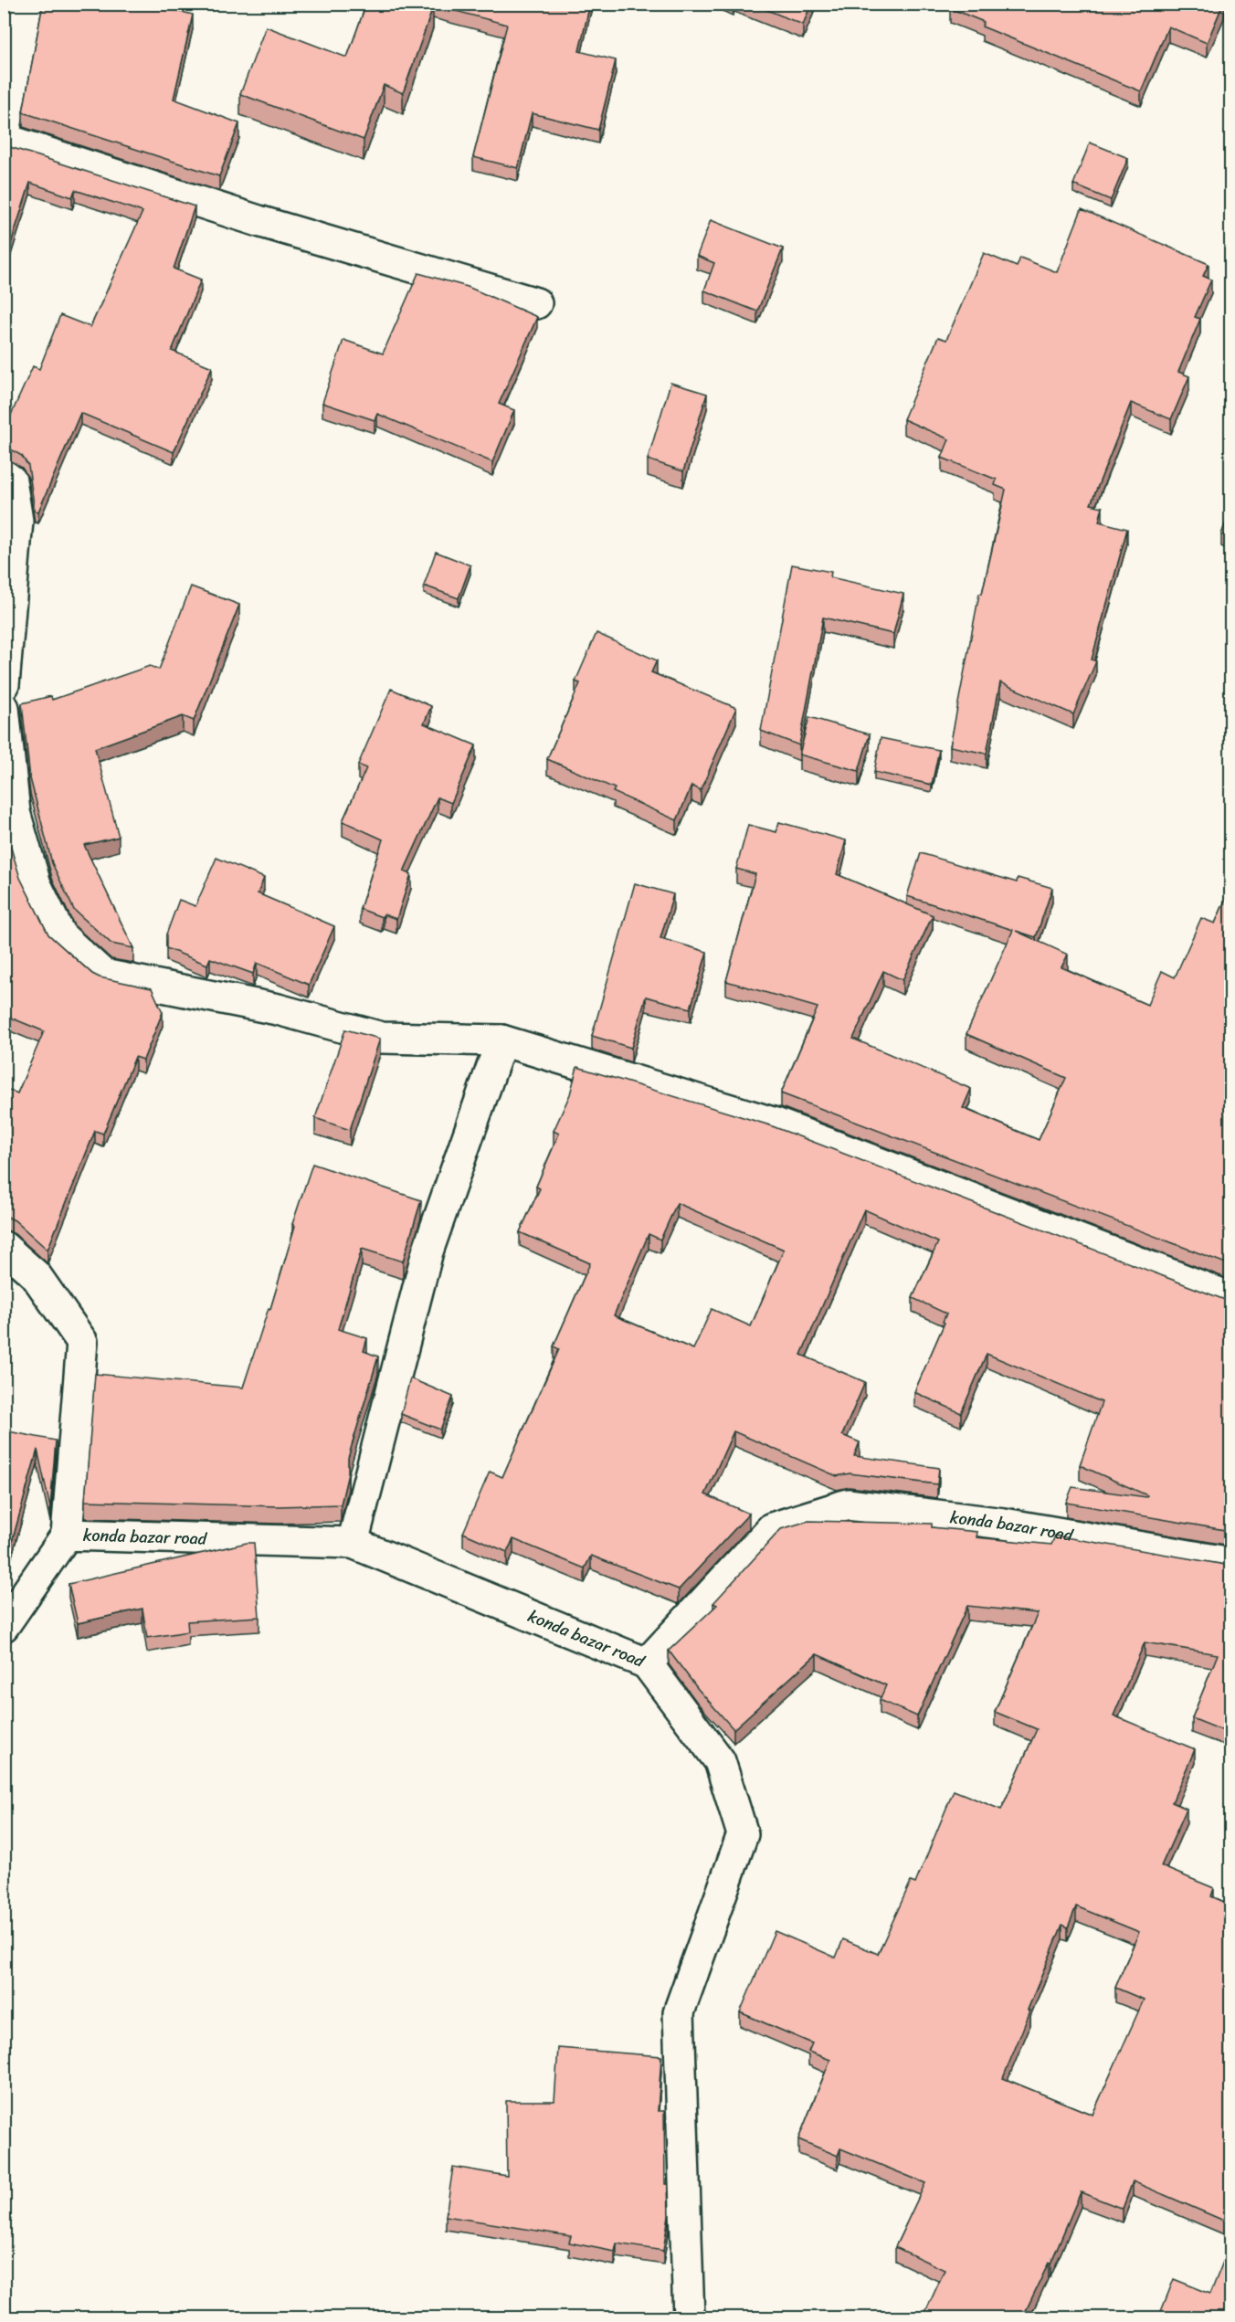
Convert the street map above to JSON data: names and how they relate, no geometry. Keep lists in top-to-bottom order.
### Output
{
  "streets": {
    "street": ["konda bazar road"]
  }
}
